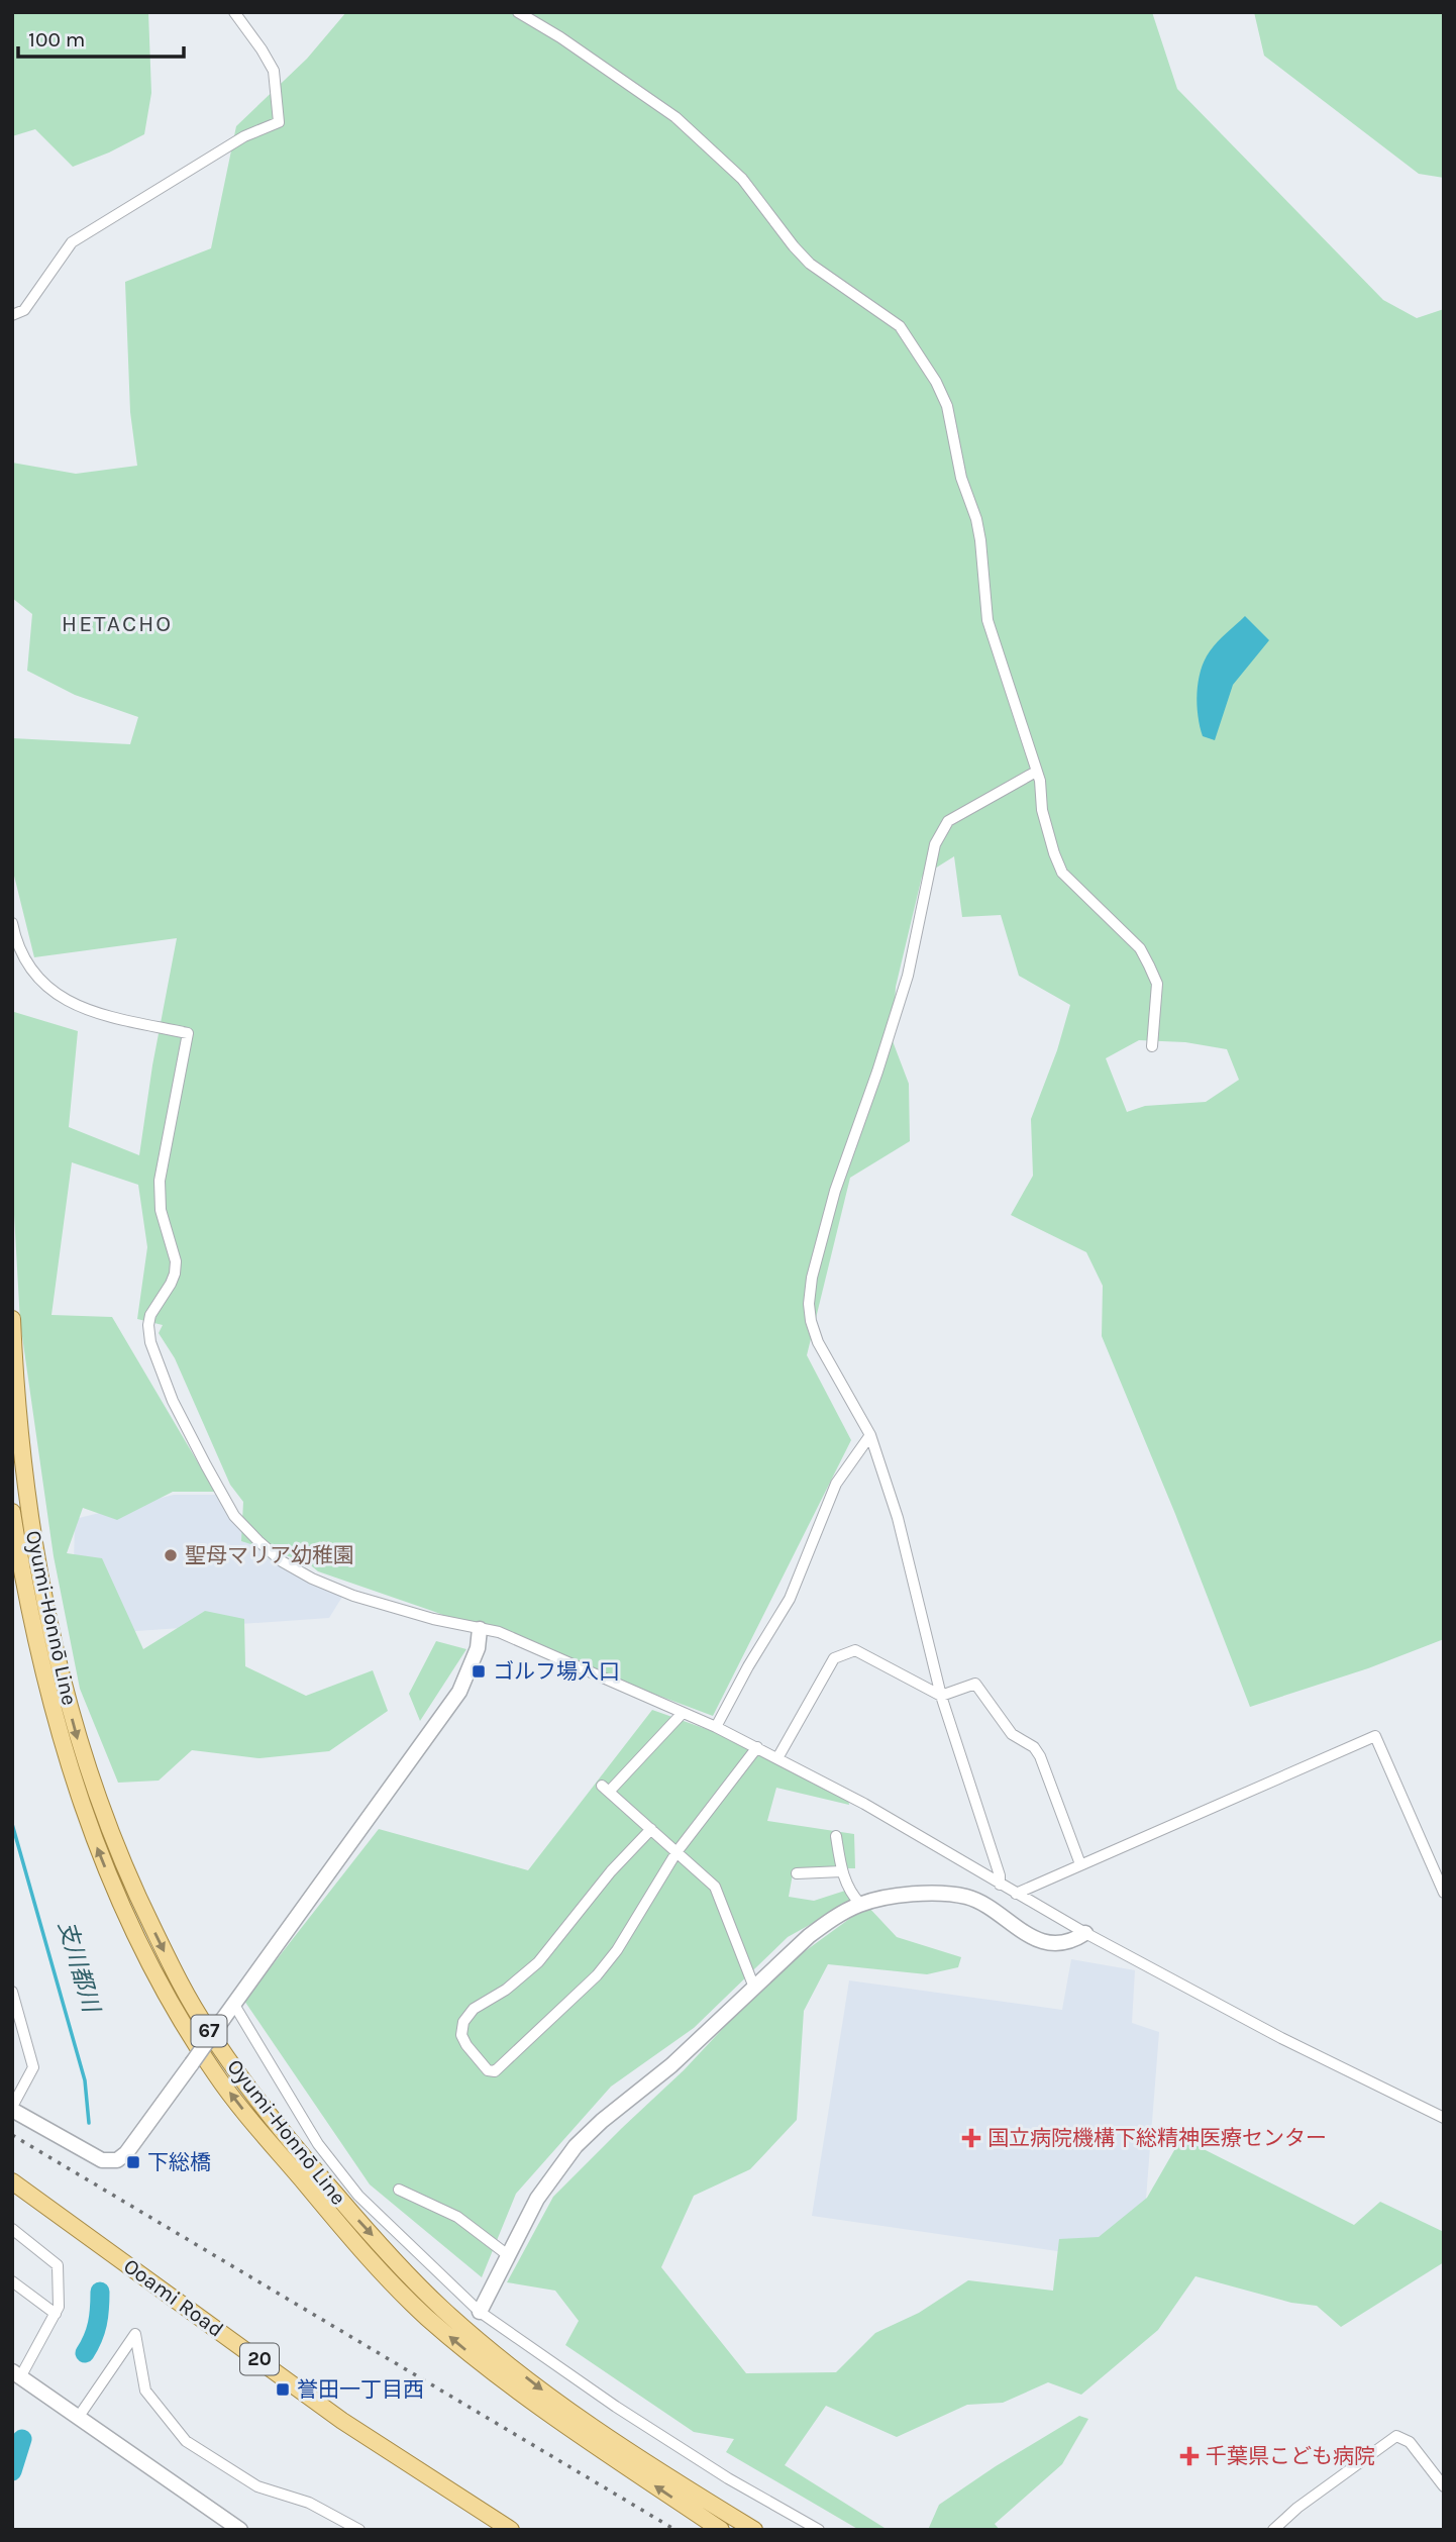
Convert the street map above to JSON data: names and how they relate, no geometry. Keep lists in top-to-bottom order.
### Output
{
  "streets": {
    "main road": [
      "Oyumi-Honnō Line",
      "67",
      "Ooami Road",
      "20"
    ]
  },
  "districts": ["HETACHO"],
  "water": ["支川都川"],
  "places": {
    "other": ["聖母マリア幼稚園"],
    "transit": ["ゴルフ場入口", "下総橋", "誉田一丁目西"],
    "health": ["国立病院機構下総精神医療センター", "千葉県こども病院"]
  },
  "scale_bar": "100 m"
}
